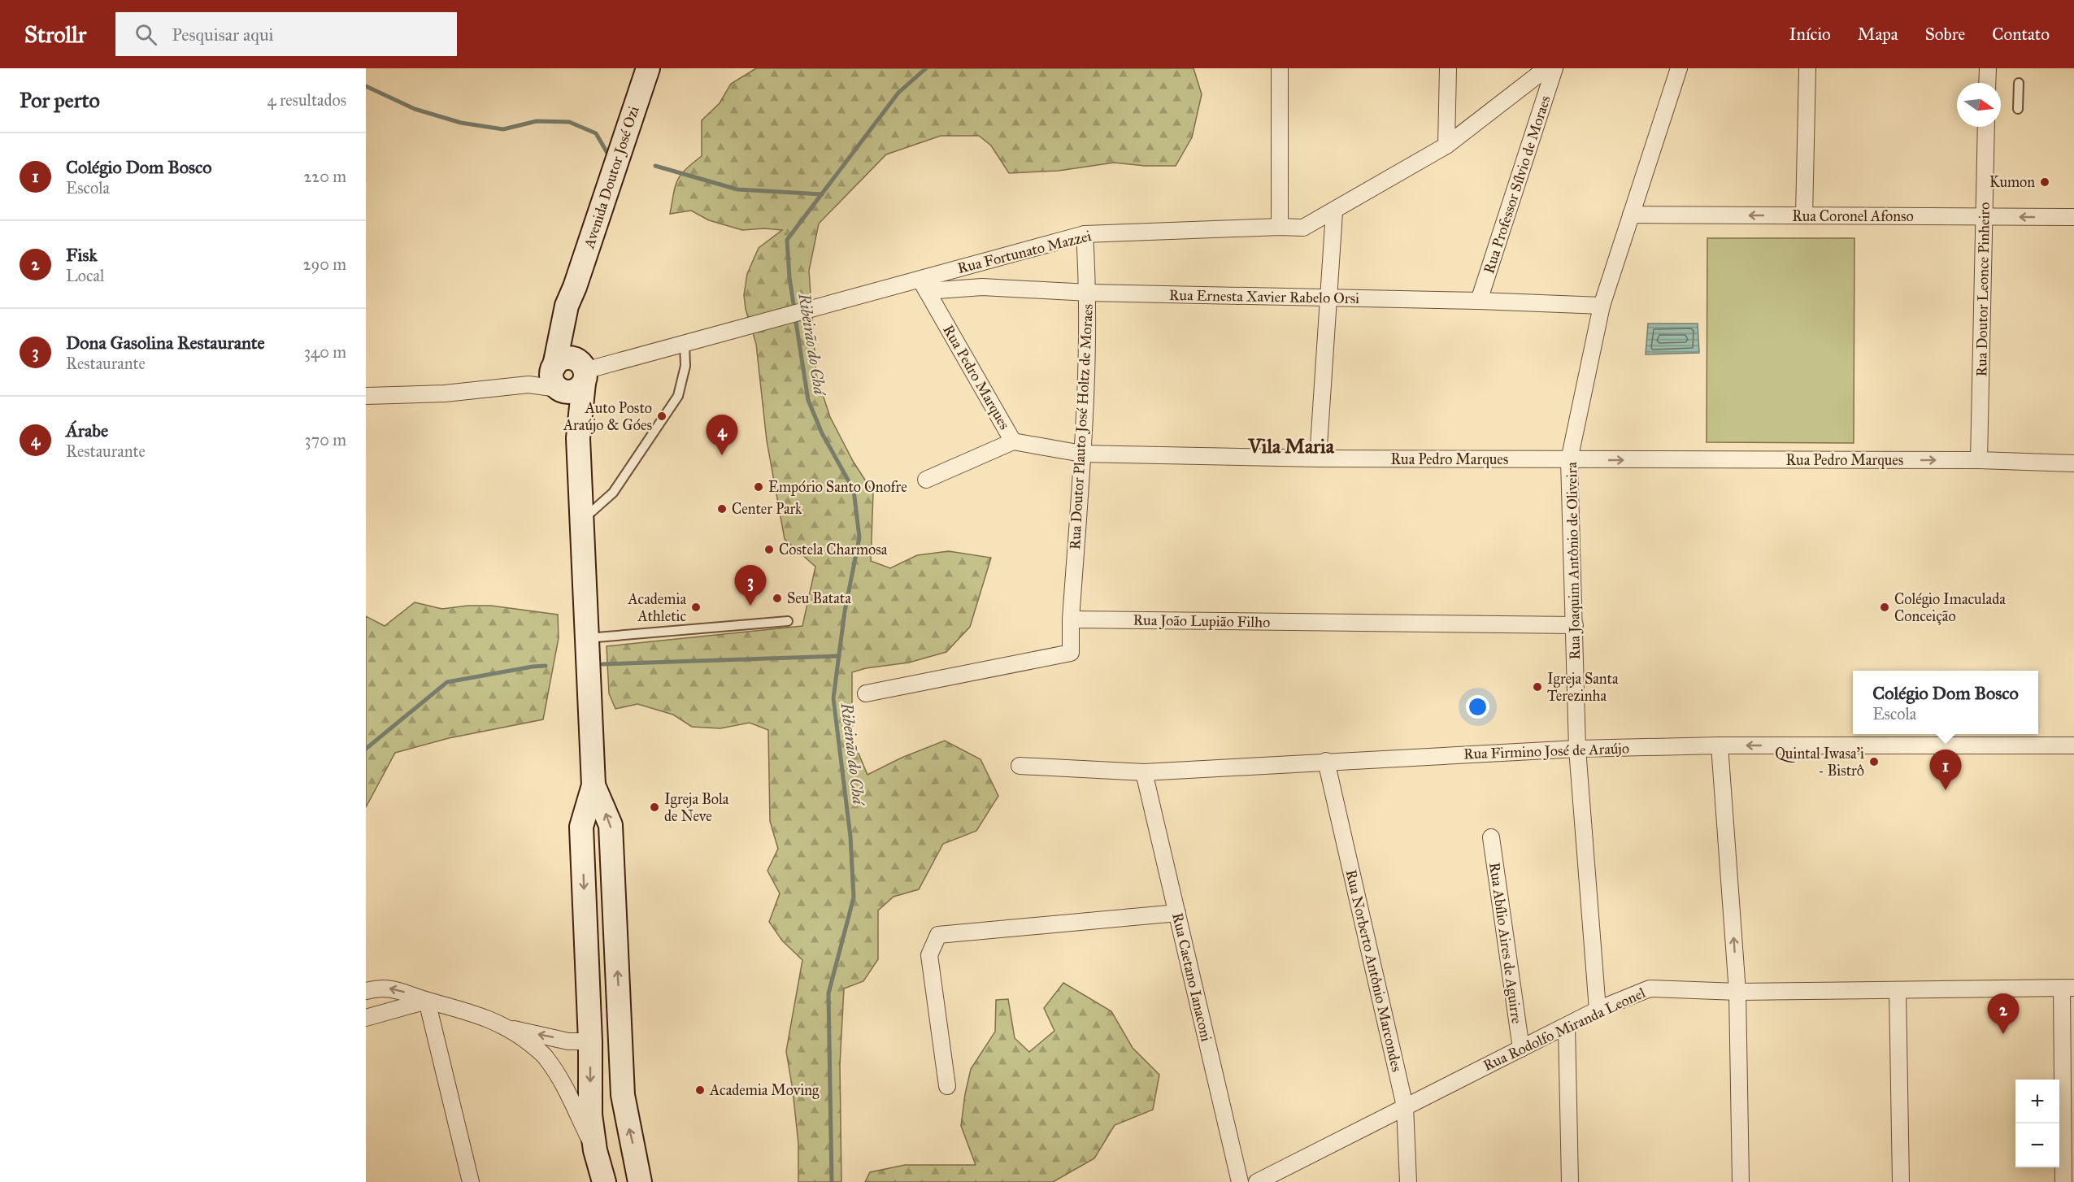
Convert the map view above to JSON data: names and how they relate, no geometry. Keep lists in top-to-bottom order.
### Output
{
  "streets": {
    "main road": ["Avenida Doutor José Ozi"],
    "street": [
      "Rua Professor Sílvio de Moraes",
      "Rua Coronel Afonso",
      "Rua Fortunato Mazzei",
      "Rua Doutor Leonce Pinheiro",
      "Rua Ernesta Xavier Rabelo Orsi",
      "Rua Pedro Marques",
      "Rua Doutor Plauto José Holtz de Moraes",
      "Rua Joaquim Antônio de Oliveira",
      "Rua João Lupião Filho",
      "Rua Firmino José de Araújo",
      "Rua Abílio Aires de Aguirre",
      "Rua Norberto Antônio Marcondes",
      "Rua Caetano Ianaconi",
      "Rua Rodolfo Miranda Leonel"
    ]
  },
  "crossings": [
    ["Rua Professor Sílvio de Moraes", "Rua Ernesta Xavier Rabelo Orsi"],
    ["Rua Coronel Afonso", "Rua Doutor Leonce Pinheiro"],
    ["Rua Coronel Afonso", "Rua Joaquim Antônio de Oliveira"],
    ["Rua Fortunato Mazzei", "Rua Ernesta Xavier Rabelo Orsi"],
    ["Rua Fortunato Mazzei", "Rua Pedro Marques"],
    ["Rua Fortunato Mazzei", "Rua Doutor Plauto José Holtz de Moraes"],
    ["Rua Doutor Leonce Pinheiro", "Rua Pedro Marques"],
    ["Rua Ernesta Xavier Rabelo Orsi", "Rua Pedro Marques"],
    ["Rua Ernesta Xavier Rabelo Orsi", "Rua Doutor Plauto José Holtz de Moraes"],
    ["Rua Ernesta Xavier Rabelo Orsi", "Rua Joaquim Antônio de Oliveira"],
    ["Rua Pedro Marques", "Rua Doutor Plauto José Holtz de Moraes"],
    ["Rua Pedro Marques", "Rua Joaquim Antônio de Oliveira"],
    ["Rua Doutor Plauto José Holtz de Moraes", "Rua João Lupião Filho"],
    ["Rua Joaquim Antônio de Oliveira", "Rua João Lupião Filho"],
    ["Rua Joaquim Antônio de Oliveira", "Rua Firmino José de Araújo"],
    ["Rua Joaquim Antônio de Oliveira", "Rua Rodolfo Miranda Leonel"],
    ["Rua Firmino José de Araújo", "Rua Norberto Antônio Marcondes"],
    ["Rua Firmino José de Araújo", "Rua Caetano Ianaconi"],
    ["Rua Abílio Aires de Aguirre", "Rua Rodolfo Miranda Leonel"],
    ["Rua Norberto Antônio Marcondes", "Rua Rodolfo Miranda Leonel"]
  ],
  "one_way": ["Rua Coronel Afonso"],
  "districts": ["Vila Maria"],
  "water": ["Ribeirão do Chá"],
  "places": [
    "Kumon",
    "Auto Posto Araújo & Góes",
    "Empório Santo Onofre",
    "Center Park",
    "Costela Charmosa",
    "Seu Batata",
    "Academia Athletic",
    "Colégio Imaculada Conceição",
    "Igreja Santa Terezinha",
    "Quintal Iwasa'i - Bistrô",
    "Igreja Bola de Neve",
    "Academia Moving"
  ],
  "north": "right",
  "page": {
    "header": "Strollr",
    "search": "Pesquisar aqui",
    "nav": [
      "Início",
      "Mapa",
      "Sobre",
      "Contato"
    ],
    "heading": ["Por perto", "4 resultados"],
    "list": [
      {
        "mark": "1",
        "name": "Colégio Dom Bosco",
        "note": "Escola",
        "value": "220 m"
      },
      {
        "mark": "2",
        "name": "Fisk",
        "note": "Local",
        "value": "290 m"
      },
      {
        "mark": "3",
        "name": "Dona Gasolina Restaurante",
        "note": "Restaurante",
        "value": "340 m"
      },
      {
        "mark": "4",
        "name": "Árabe",
        "note": "Restaurante",
        "value": "370 m"
      }
    ],
    "pins": [
      "4",
      "3",
      "1",
      "2"
    ],
    "popup": ["Colégio Dom Bosco", "Escola"],
    "map_buttons": ["+", "−"]
  }
}
